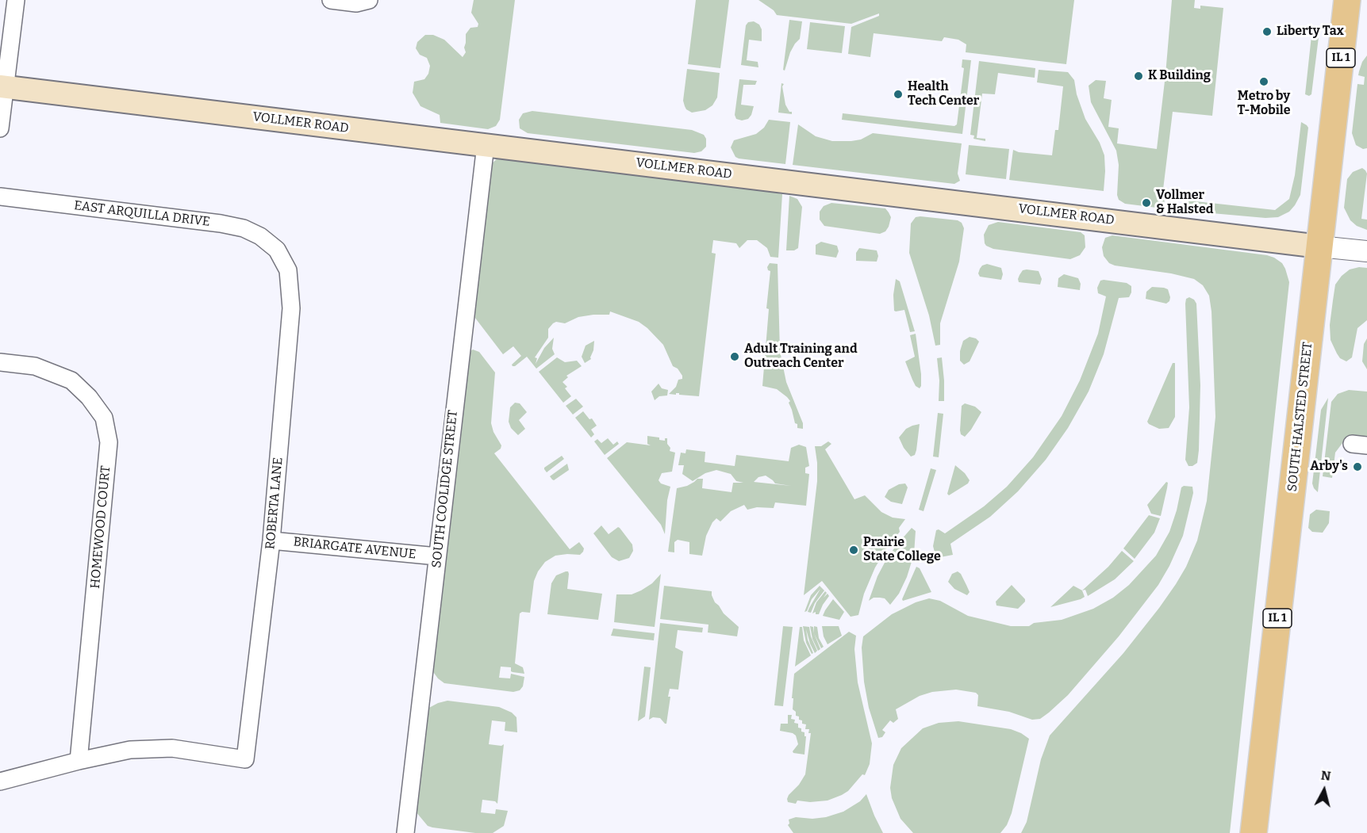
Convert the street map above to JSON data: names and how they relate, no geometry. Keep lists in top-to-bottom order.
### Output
{
  "streets": {
    "main road": ["IL 1", "VOLLMER ROAD", "SOUTH HALSTED STREET"],
    "street": [
      "EAST ARQUILLA DRIVE",
      "SOUTH COOLIDGE STREET",
      "ROBERTA LANE",
      "HOMEWOOD COURT",
      "BRIARGATE AVENUE"
    ]
  },
  "crossings": [
    ["VOLLMER ROAD", "SOUTH HALSTED STREET"],
    ["VOLLMER ROAD", "SOUTH COOLIDGE STREET"],
    ["EAST ARQUILLA DRIVE", "ROBERTA LANE"],
    ["SOUTH COOLIDGE STREET", "BRIARGATE AVENUE"],
    ["ROBERTA LANE", "HOMEWOOD COURT"],
    ["ROBERTA LANE", "BRIARGATE AVENUE"]
  ],
  "places": [
    "Liberty Tax",
    "K Building",
    "Metro by T-Mobile",
    "Health Tech Center",
    "Vollmer & Halsted",
    "Adult Training and Outreach Center",
    "Arby's",
    "Prairie State College"
  ],
  "north": "top"
}
